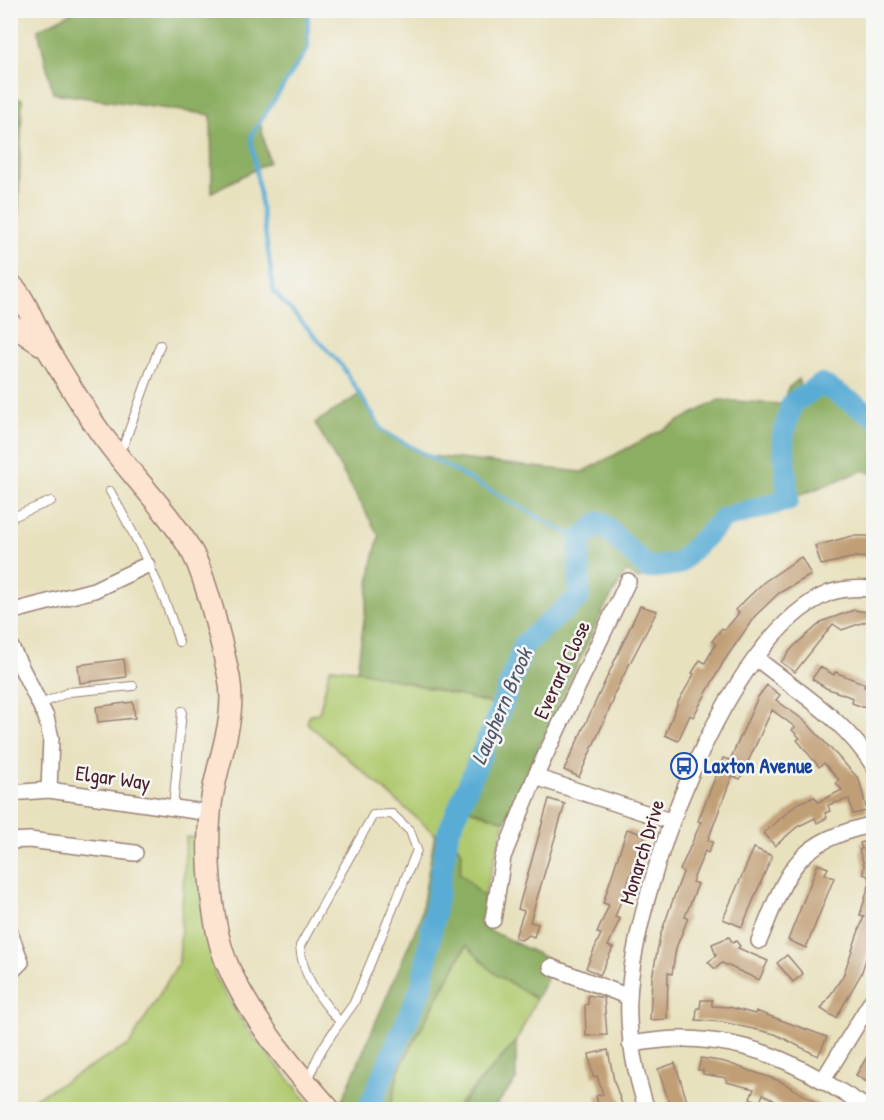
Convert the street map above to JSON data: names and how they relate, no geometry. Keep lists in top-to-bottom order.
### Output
{
  "streets": {
    "street": ["Everard Close", "Elgar Way", "Monarch Drive"]
  },
  "water": ["Laughern Brook"],
  "places": {
    "bus stop": ["Laxton Avenue"]
  }
}
